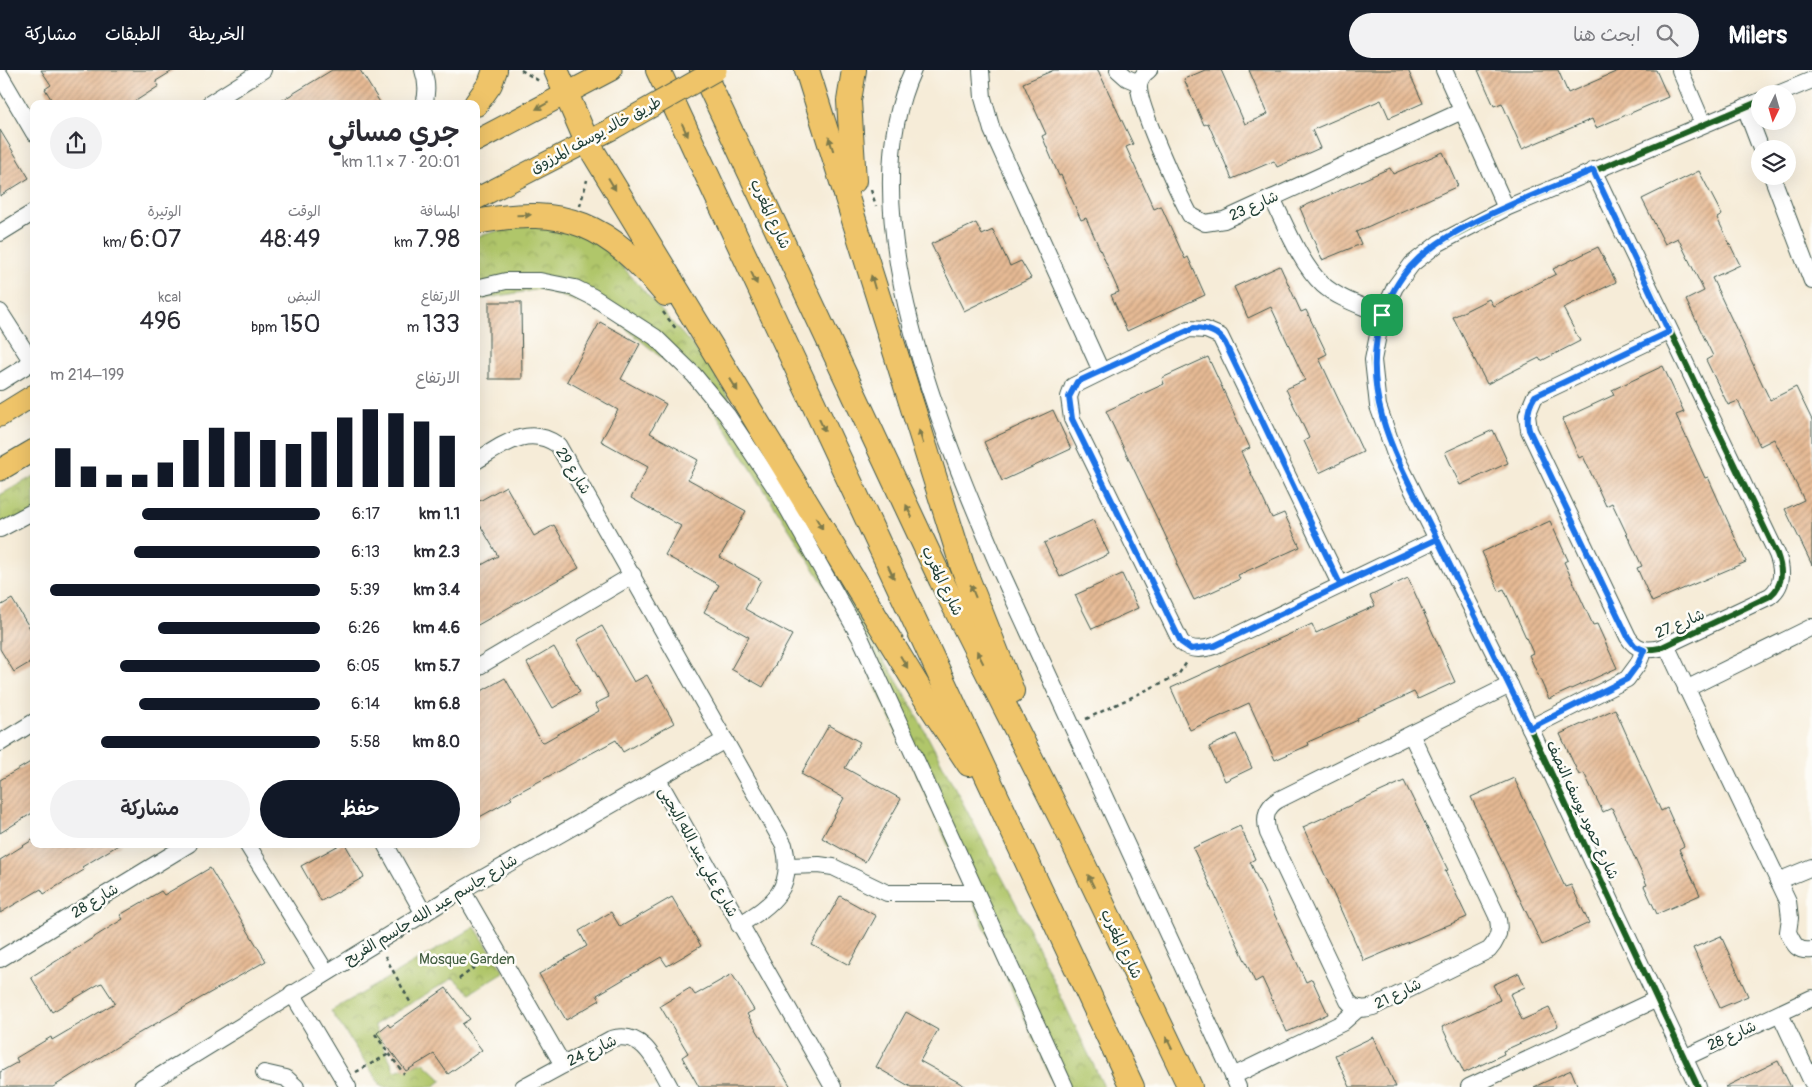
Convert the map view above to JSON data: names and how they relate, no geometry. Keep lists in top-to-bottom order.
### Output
{
  "streets": {
    "highway": ["شارع المغرب"],
    "main road": ["طريق خالد يوسف المرزوق"],
    "street": [
      "شارع 23",
      "شارع 29",
      "شارع 27",
      "شارع حمود يوسف النصف",
      "شارع علي عبد الله اليحيى",
      "شارع 28",
      "شارع جاسم عبد الله جاسم الفريح",
      "شارع 21",
      "شارع 24"
    ]
  },
  "crossings": [
    ["شارع 29", "شارع علي عبد الله اليحيى"],
    ["شارع 29", "شارع جاسم عبد الله جاسم الفريح"],
    ["شارع 27", "شارع حمود يوسف النصف"],
    ["شارع حمود يوسف النصف", "شارع 28"],
    ["شارع حمود يوسف النصف", "شارع 21"],
    ["شارع علي عبد الله اليحيى", "شارع جاسم عبد الله جاسم الفريح"]
  ],
  "parks": ["Mosque Garden"],
  "north": "bottom",
  "page": {
    "header": "Milers",
    "search": "ابحث هنا",
    "nav": ["الخريطة", "الطبقات", "مشاركة"],
    "heading": ["جري مسائي", "20:01 · 7 × 1.1 km"],
    "stats": [
      ["المسافة", "7.98 km"],
      ["الوقت", "48:49"],
      ["الوتيرة", "6:07 /km"],
      ["الارتفاع", "133 m"],
      ["النبض", "150 bpm"],
      ["kcal", "496"]
    ],
    "chart": ["الارتفاع", "199–214 m"],
    "list": [
      {
        "name": "1.1 km",
        "note": "6:17"
      },
      {
        "name": "2.3 km",
        "note": "6:13"
      },
      {
        "name": "3.4 km",
        "note": "5:39"
      },
      {
        "name": "4.6 km",
        "note": "6:26"
      },
      {
        "name": "5.7 km",
        "note": "6:05"
      },
      {
        "name": "6.8 km",
        "note": "6:14"
      },
      {
        "name": "8.0 km",
        "note": "5:58"
      }
    ],
    "buttons": ["حفظ", "مشاركة"]
  }
}
